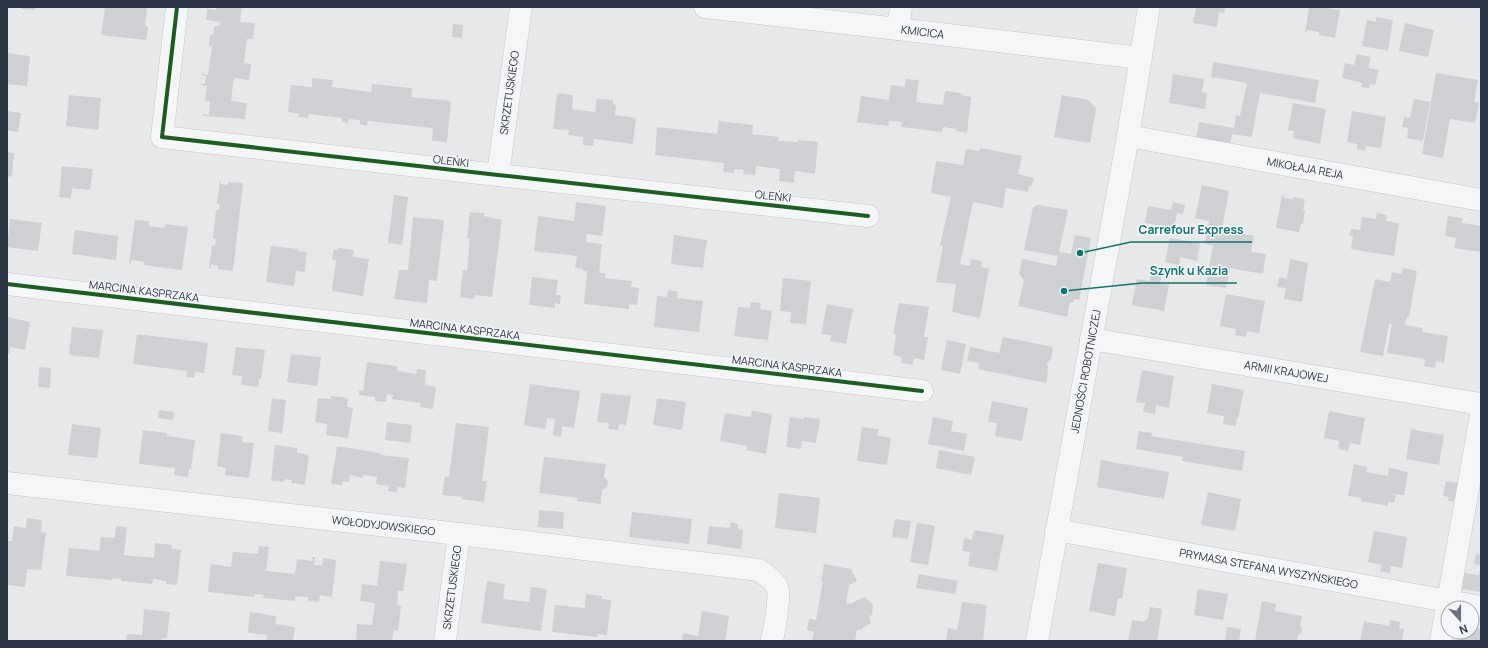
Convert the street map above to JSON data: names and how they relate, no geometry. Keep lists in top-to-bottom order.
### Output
{
  "streets": {
    "street": [
      "KMICICA",
      "SKRZETUSKIEGO",
      "OLEŃKI",
      "MIKOŁAJA REJA",
      "MARCINA KASPRZAKA",
      "JEDNOŚCI ROBOTNICZEJ",
      "ARMII KRAJOWEJ",
      "WOŁODYJOWSKIEGO",
      "PRYMASA STEFANA WYSZYŃSKIEGO"
    ]
  },
  "crossings": [
    ["KMICICA", "JEDNOŚCI ROBOTNICZEJ"],
    ["SKRZETUSKIEGO", "OLEŃKI"],
    ["SKRZETUSKIEGO", "WOŁODYJOWSKIEGO"],
    ["MIKOŁAJA REJA", "JEDNOŚCI ROBOTNICZEJ"],
    ["JEDNOŚCI ROBOTNICZEJ", "ARMII KRAJOWEJ"],
    ["JEDNOŚCI ROBOTNICZEJ", "PRYMASA STEFANA WYSZYŃSKIEGO"]
  ],
  "places": ["Carrefour Express", "Szynk u Kazia"],
  "north": "bottom"
}
